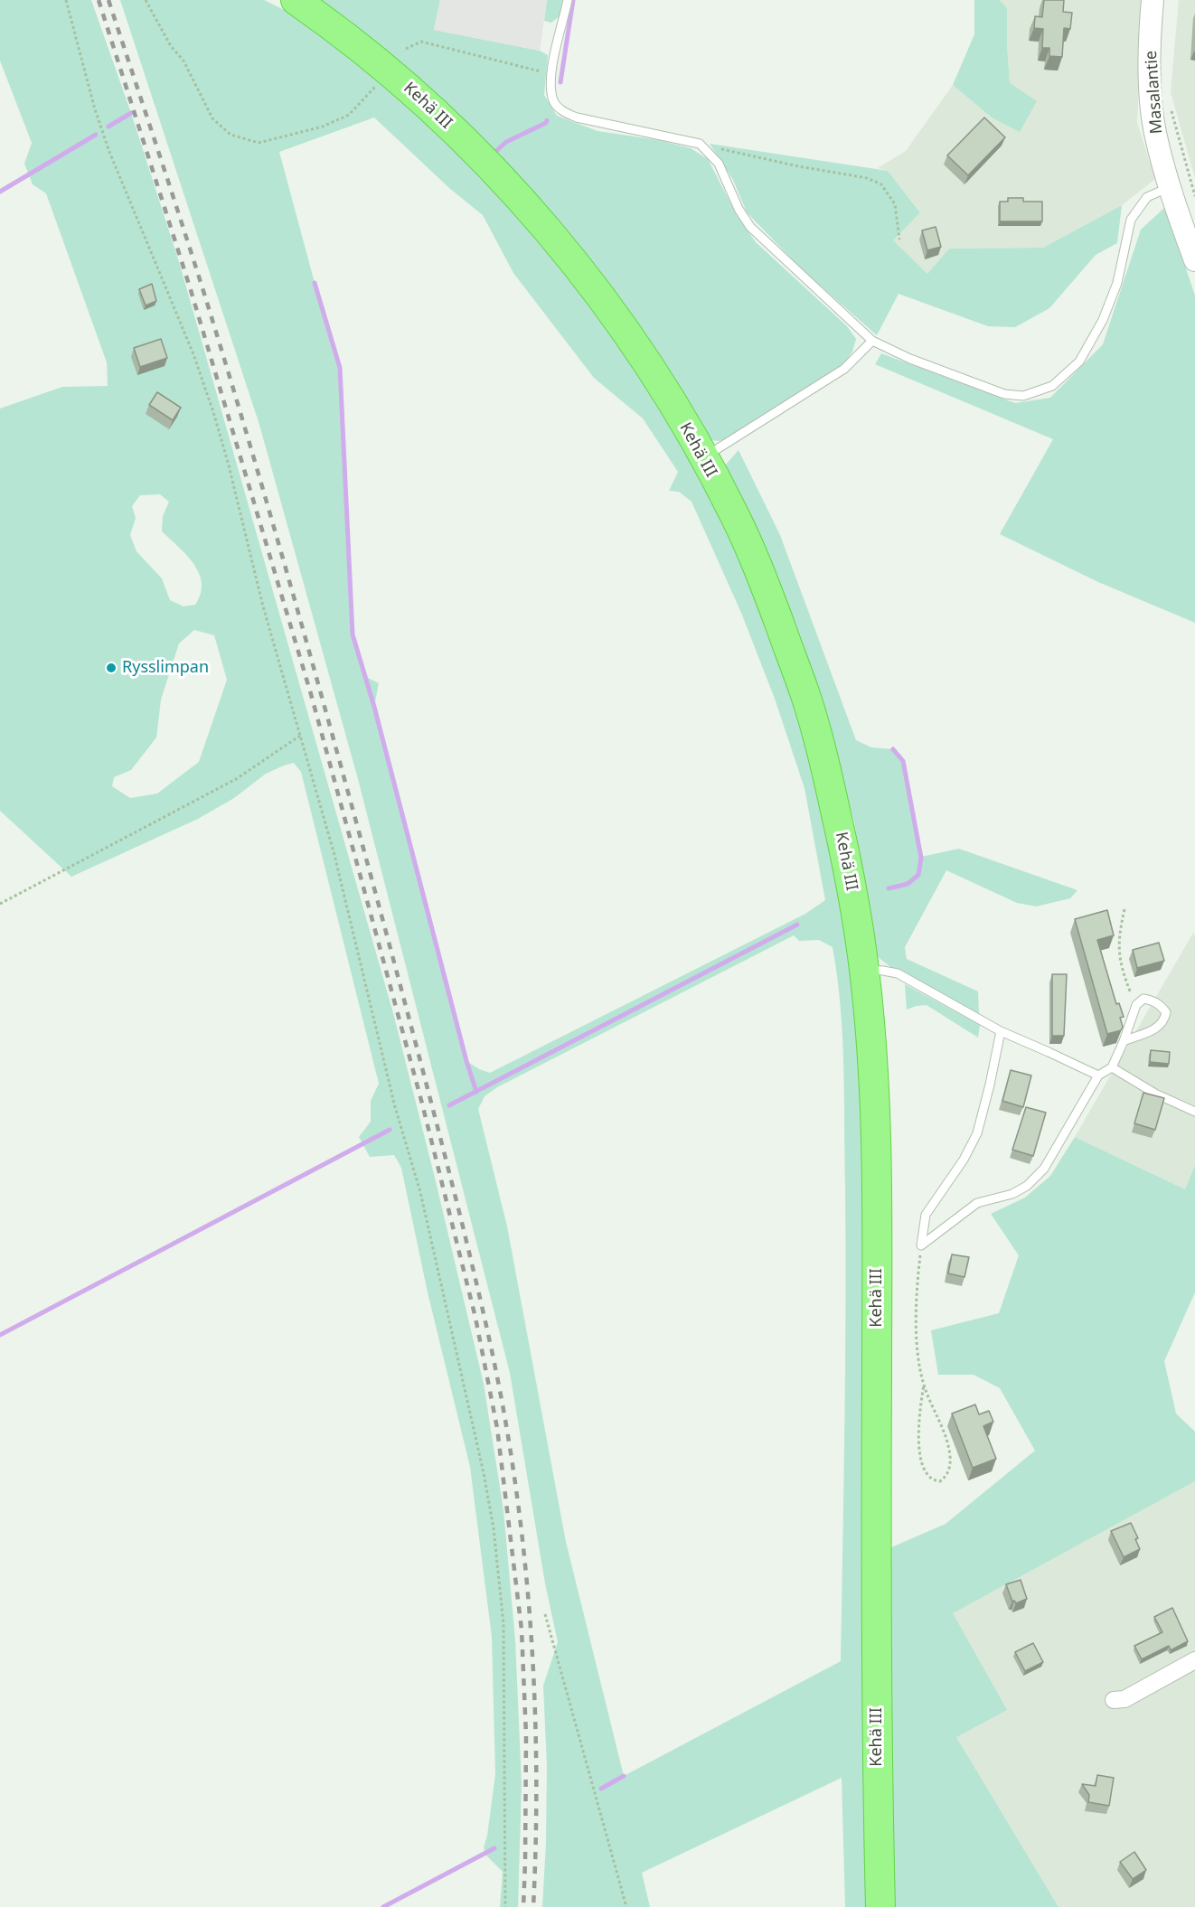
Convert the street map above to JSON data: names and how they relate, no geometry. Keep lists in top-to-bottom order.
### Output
{
  "streets": {
    "highway": ["Kehä III"],
    "street": ["Masalantie"]
  },
  "places": ["Rysslimpan"]
}
